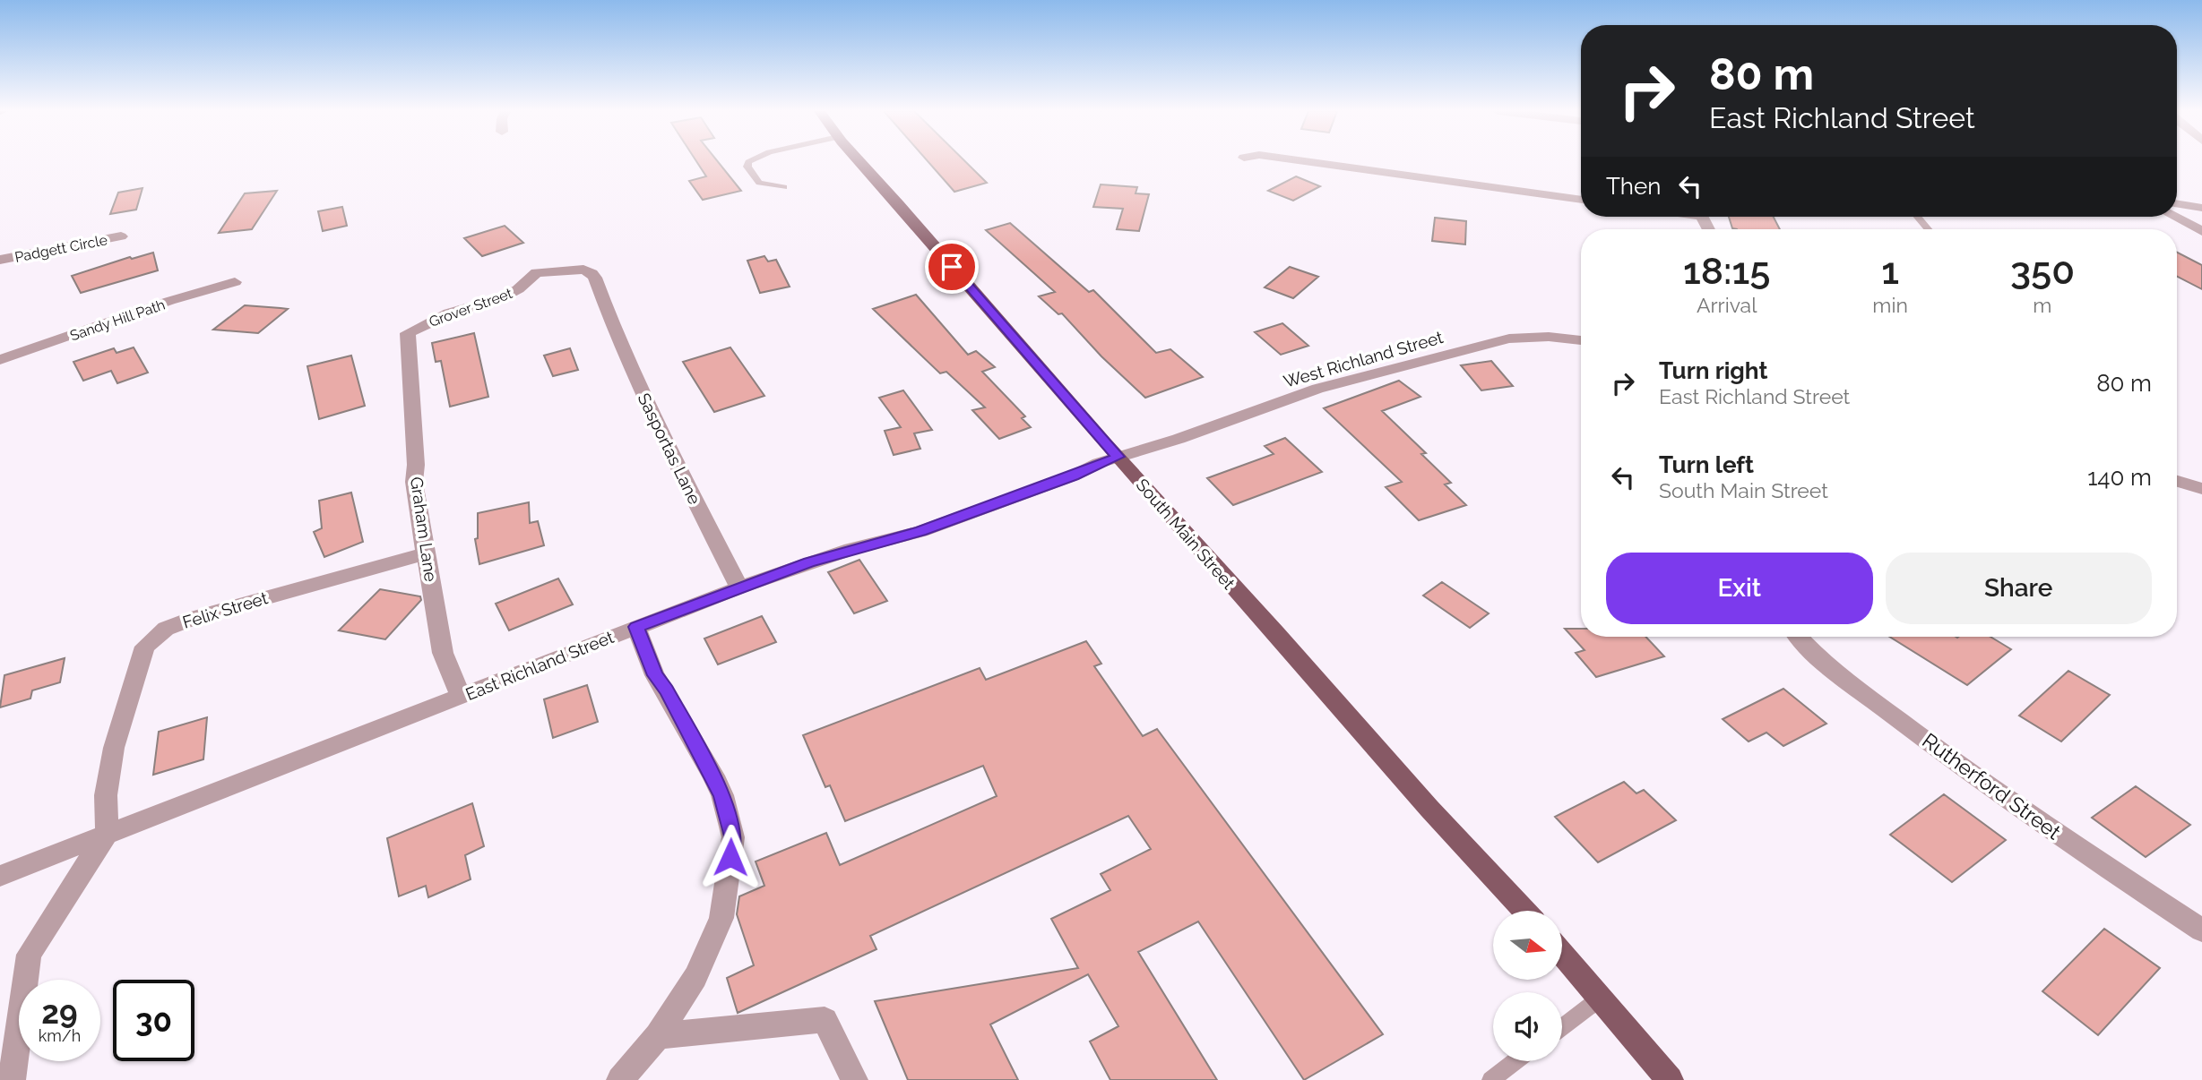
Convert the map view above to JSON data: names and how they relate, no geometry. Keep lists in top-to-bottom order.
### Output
{
  "streets": {
    "main road": ["South Main Street"],
    "street": [
      "Padgett Circle",
      "Grover Street",
      "Sandy Hill Path",
      "West Richland Street",
      "Sasportas Lane",
      "Graham Lane",
      "Felix Street",
      "East Richland Street",
      "Rutherford Street"
    ]
  },
  "crossings": [
    ["Grover Street", "Sasportas Lane"],
    ["Grover Street", "Graham Lane"],
    ["West Richland Street", "South Main Street"],
    ["West Richland Street", "East Richland Street"],
    ["Sasportas Lane", "East Richland Street"],
    ["Graham Lane", "Felix Street"],
    ["Graham Lane", "East Richland Street"],
    ["South Main Street", "East Richland Street"],
    ["Felix Street", "East Richland Street"]
  ],
  "north": "right",
  "page": {
    "turn": ["80 m", "East Richland Street"],
    "then": "Then",
    "eta": [
      "18:15",
      "Arrival",
      "1",
      "min",
      "350",
      "m"
    ],
    "list": [
      {
        "name": "Turn right",
        "note": "East Richland Street",
        "value": "80 m"
      },
      {
        "name": "Turn left",
        "note": "South Main Street",
        "value": "140 m"
      }
    ],
    "buttons": ["Exit", "Share"],
    "speed": "29 km/h",
    "limit": "30"
  }
}
